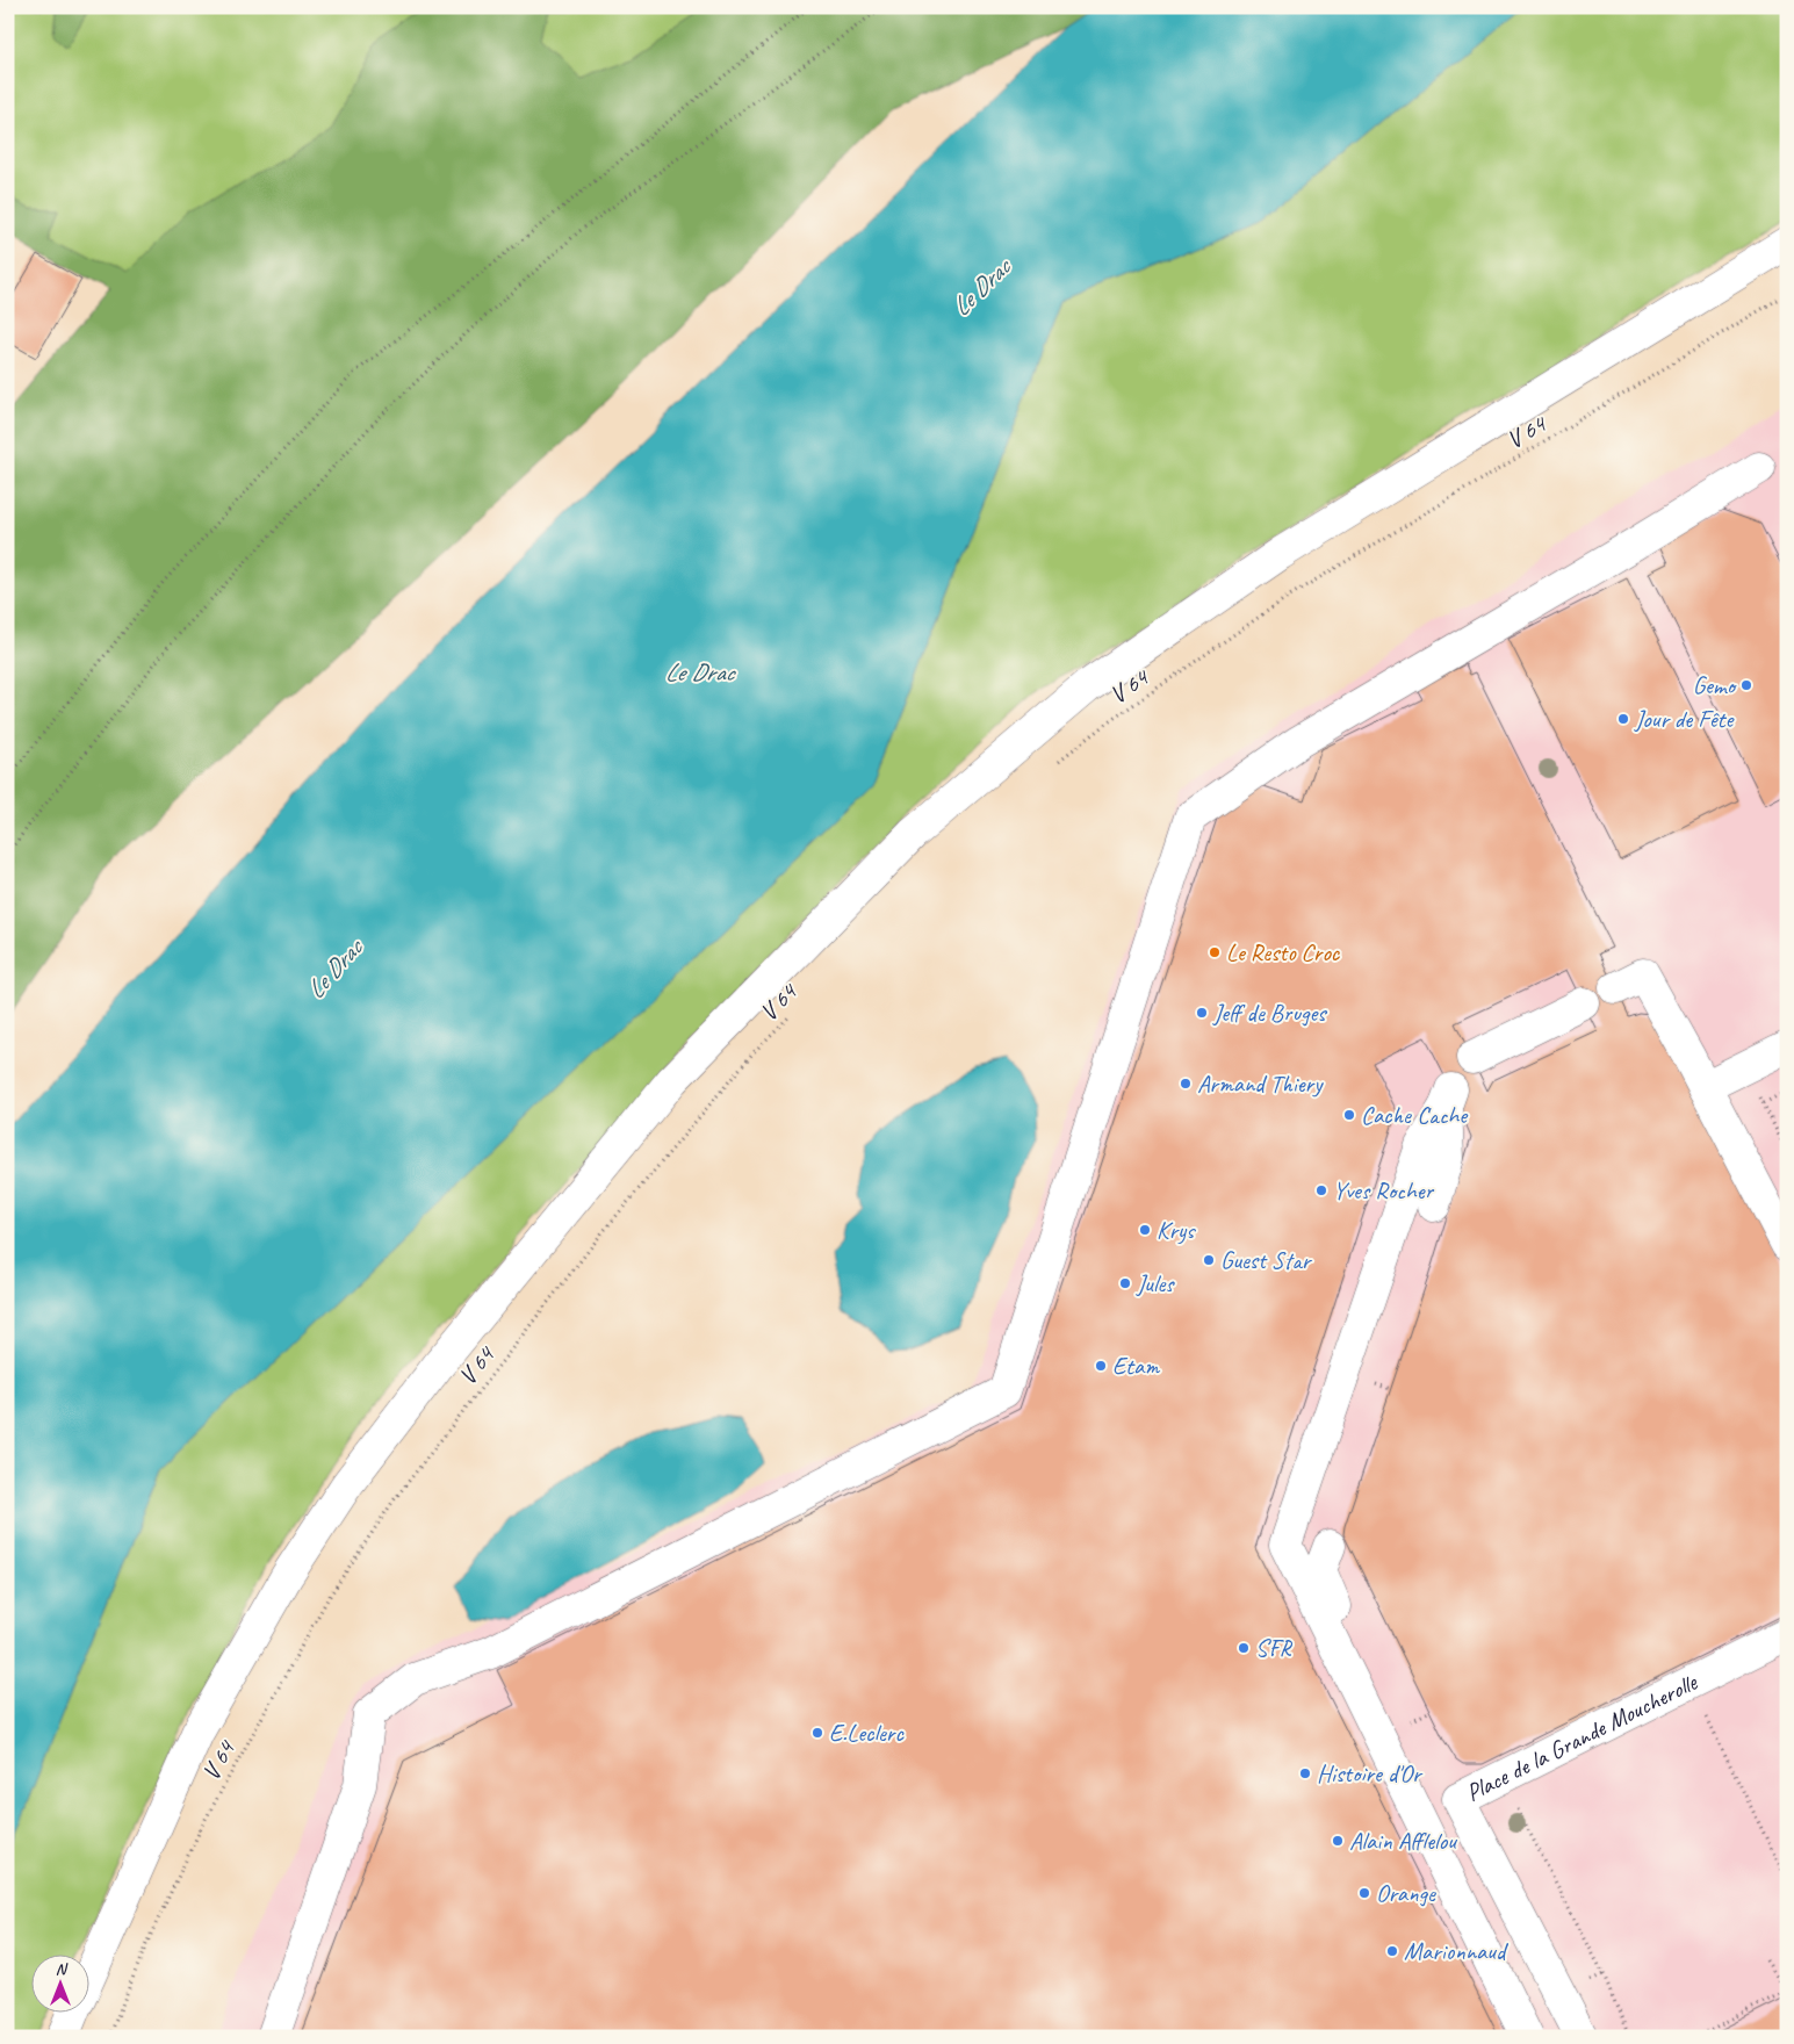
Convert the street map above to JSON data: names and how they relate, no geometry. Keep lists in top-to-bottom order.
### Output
{
  "streets": {
    "street": ["Place de la Grande Moucherolle"],
    "path": ["V 64"]
  },
  "water": ["Le Drac"],
  "places": [
    "Gemo",
    "Jour de Fête",
    "Le Resto Croc",
    "Jeff de Bruges",
    "Armand Thiery",
    "Cache Cache",
    "Yves Rocher",
    "Krys",
    "Guest Star",
    "Jules",
    "Etam",
    "SFR",
    "E.Leclerc",
    "Histoire d'Or",
    "Alain Afflelou",
    "Orange",
    "Marionnaud"
  ],
  "north": "top"
}
